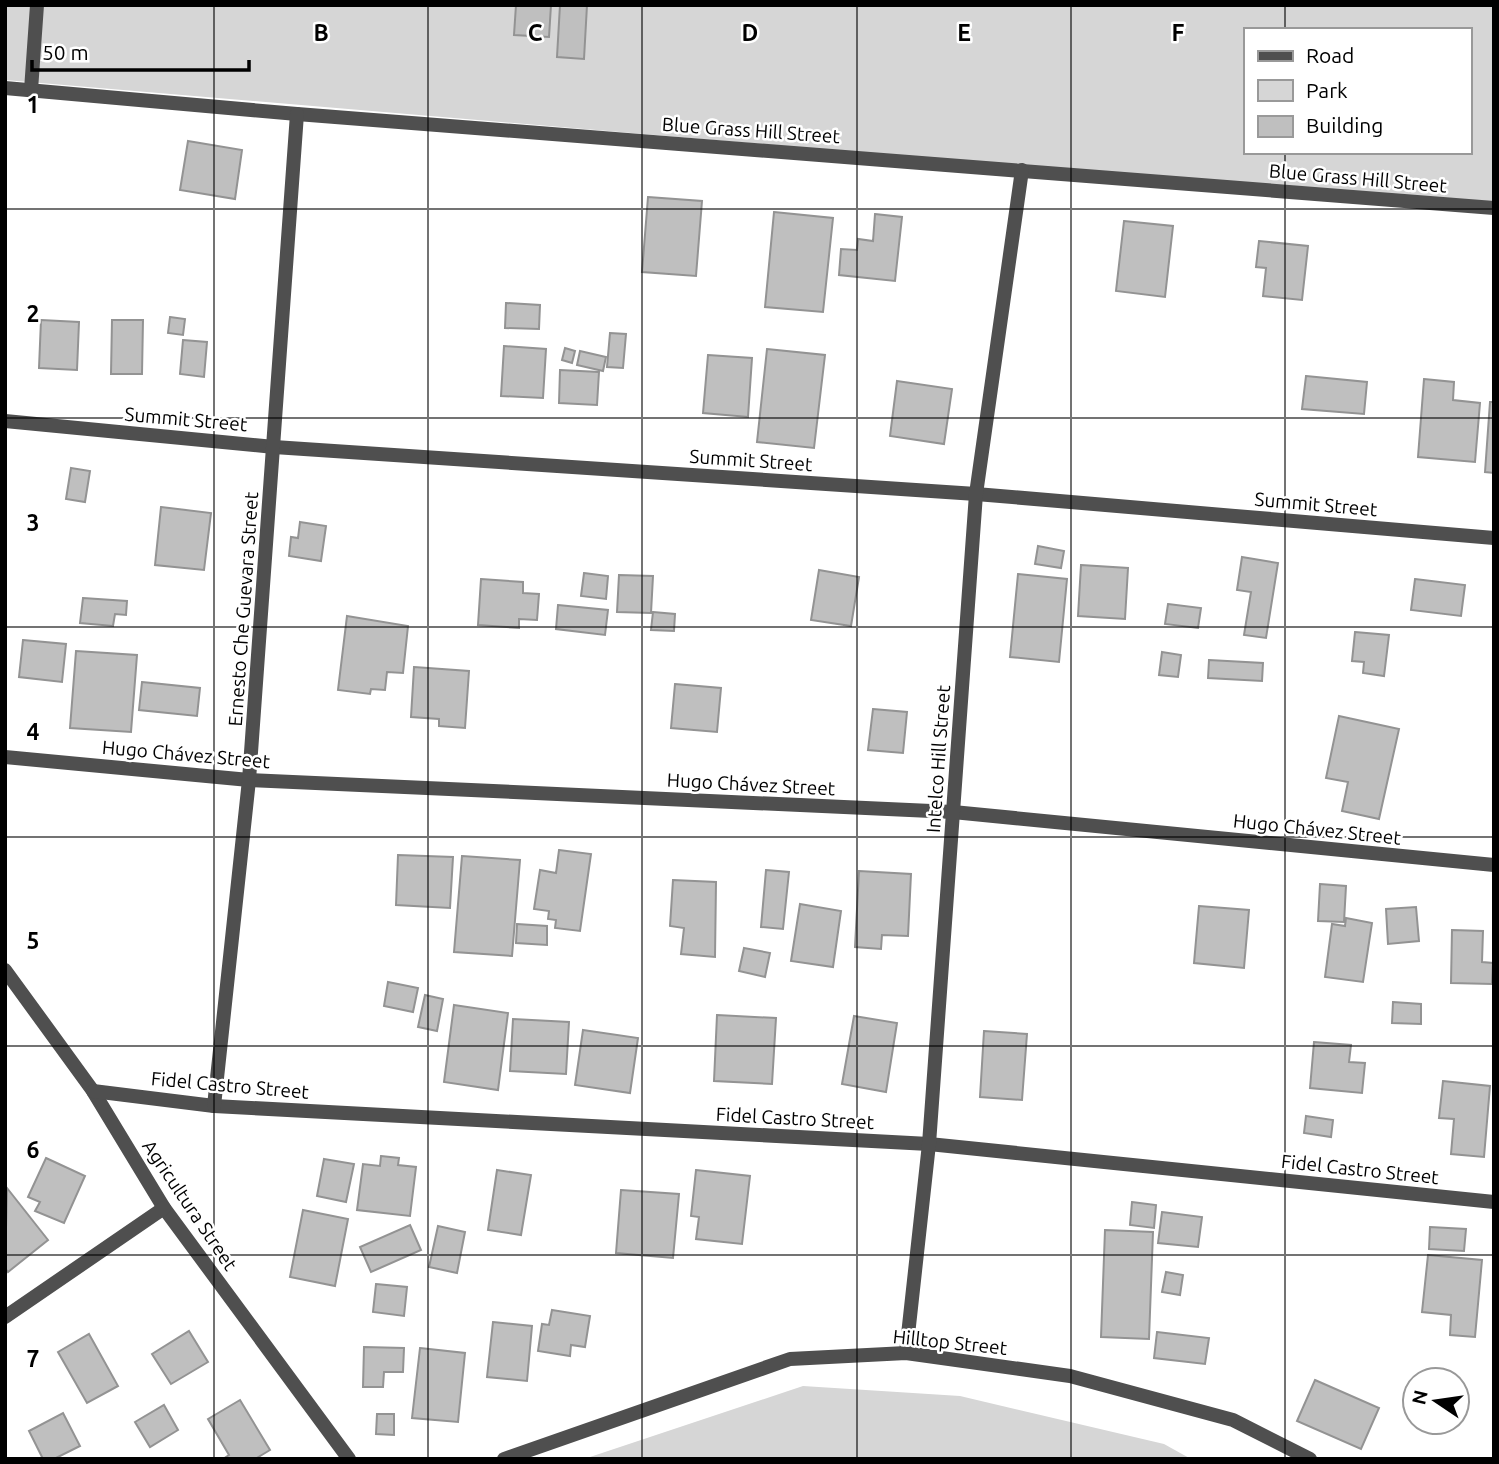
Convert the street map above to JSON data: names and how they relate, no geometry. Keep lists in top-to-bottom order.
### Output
{
  "streets": {
    "street": [
      "Blue Grass Hill Street",
      "Summit Street",
      "Ernesto Che Guevara Street",
      "Hugo Chávez Street",
      "Intelco Hill Street",
      "Fidel Castro Street",
      "Agricultura Street",
      "Hilltop Street"
    ]
  },
  "crossings": [
    ["Blue Grass Hill Street", "Ernesto Che Guevara Street"],
    ["Blue Grass Hill Street", "Intelco Hill Street"],
    ["Summit Street", "Ernesto Che Guevara Street"],
    ["Summit Street", "Intelco Hill Street"],
    ["Ernesto Che Guevara Street", "Hugo Chávez Street"],
    ["Ernesto Che Guevara Street", "Fidel Castro Street"],
    ["Hugo Chávez Street", "Intelco Hill Street"],
    ["Intelco Hill Street", "Fidel Castro Street"],
    ["Intelco Hill Street", "Hilltop Street"],
    ["Fidel Castro Street", "Agricultura Street"]
  ],
  "legend": ["Road", "Park", "Building"],
  "scale_bar": "50 m",
  "north": "left",
  "grid": {
    "columns": [
      "B",
      "C",
      "D",
      "E",
      "F"
    ],
    "rows": [
      "1",
      "2",
      "3",
      "4",
      "5",
      "6",
      "7"
    ]
  }
}
